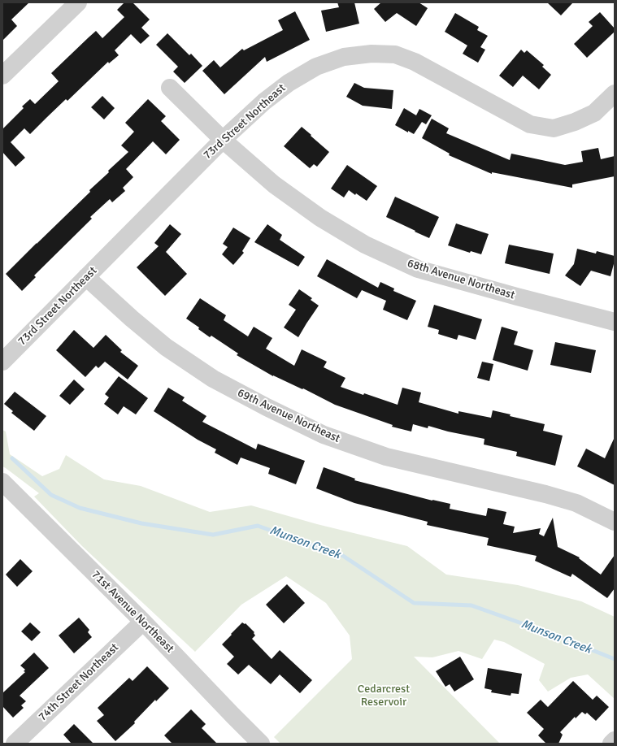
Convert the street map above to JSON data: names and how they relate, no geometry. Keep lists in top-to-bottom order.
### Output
{
  "streets": {
    "street": [
      "73rd Street Northeast",
      "68th Avenue Northeast",
      "69th Avenue Northeast",
      "71st Avenue Northeast",
      "74th Street Northeast"
    ]
  },
  "crossings": [
    ["73rd Street Northeast", "68th Avenue Northeast"],
    ["73rd Street Northeast", "69th Avenue Northeast"],
    ["71st Avenue Northeast", "74th Street Northeast"]
  ],
  "water": ["Munson Creek"],
  "parks": ["Cedarcrest Reservoir"]
}
